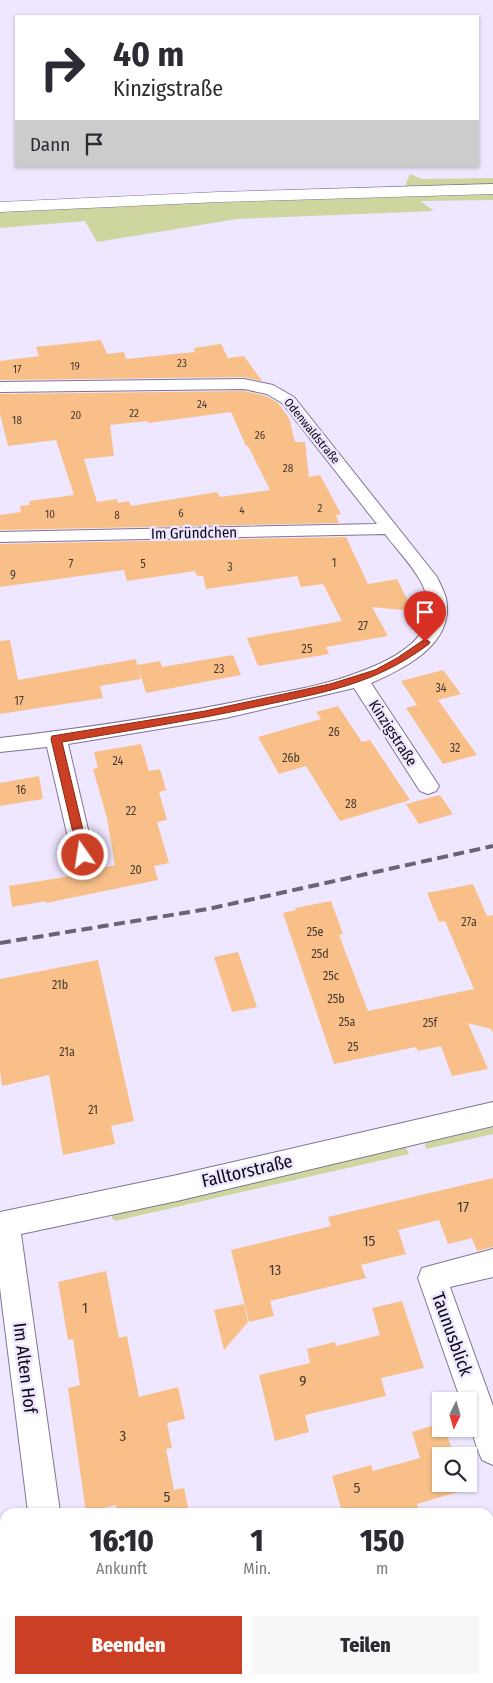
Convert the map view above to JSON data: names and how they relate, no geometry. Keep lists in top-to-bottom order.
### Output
{
  "streets": {
    "street": [
      "Odenwaldstraße",
      "Im Gründchen",
      "Kinzigstraße",
      "Falltorstraße",
      "Taunusblick",
      "Im Alten Hof"
    ]
  },
  "crossings": [
    ["Odenwaldstraße", "Im Gründchen"],
    ["Odenwaldstraße", "Kinzigstraße"],
    ["Falltorstraße", "Im Alten Hof"]
  ],
  "house_numbers": [
    "23",
    "19",
    "17",
    "24",
    "22",
    "20",
    "18",
    "26",
    "28",
    "2",
    "4",
    "6",
    "10",
    "8",
    "1",
    "7",
    "5",
    "3",
    "9",
    "27",
    "25",
    "23",
    "34",
    "17",
    "26",
    "32",
    "26b",
    "24",
    "16",
    "28",
    "22",
    "20",
    "27a",
    "25e",
    "25d",
    "25c",
    "21b",
    "25b",
    "25a",
    "25f",
    "25",
    "21a",
    "21",
    "17",
    "15",
    "13",
    "1",
    "9",
    "3",
    "5",
    "5"
  ],
  "north": "bottom",
  "page": {
    "turn": ["40 m", "Kinzigstraße"],
    "then": "Dann",
    "eta": [
      "16:10",
      "Ankunft",
      "1",
      "Min.",
      "150",
      "m"
    ],
    "buttons": ["Beenden", "Teilen"]
  }
}
